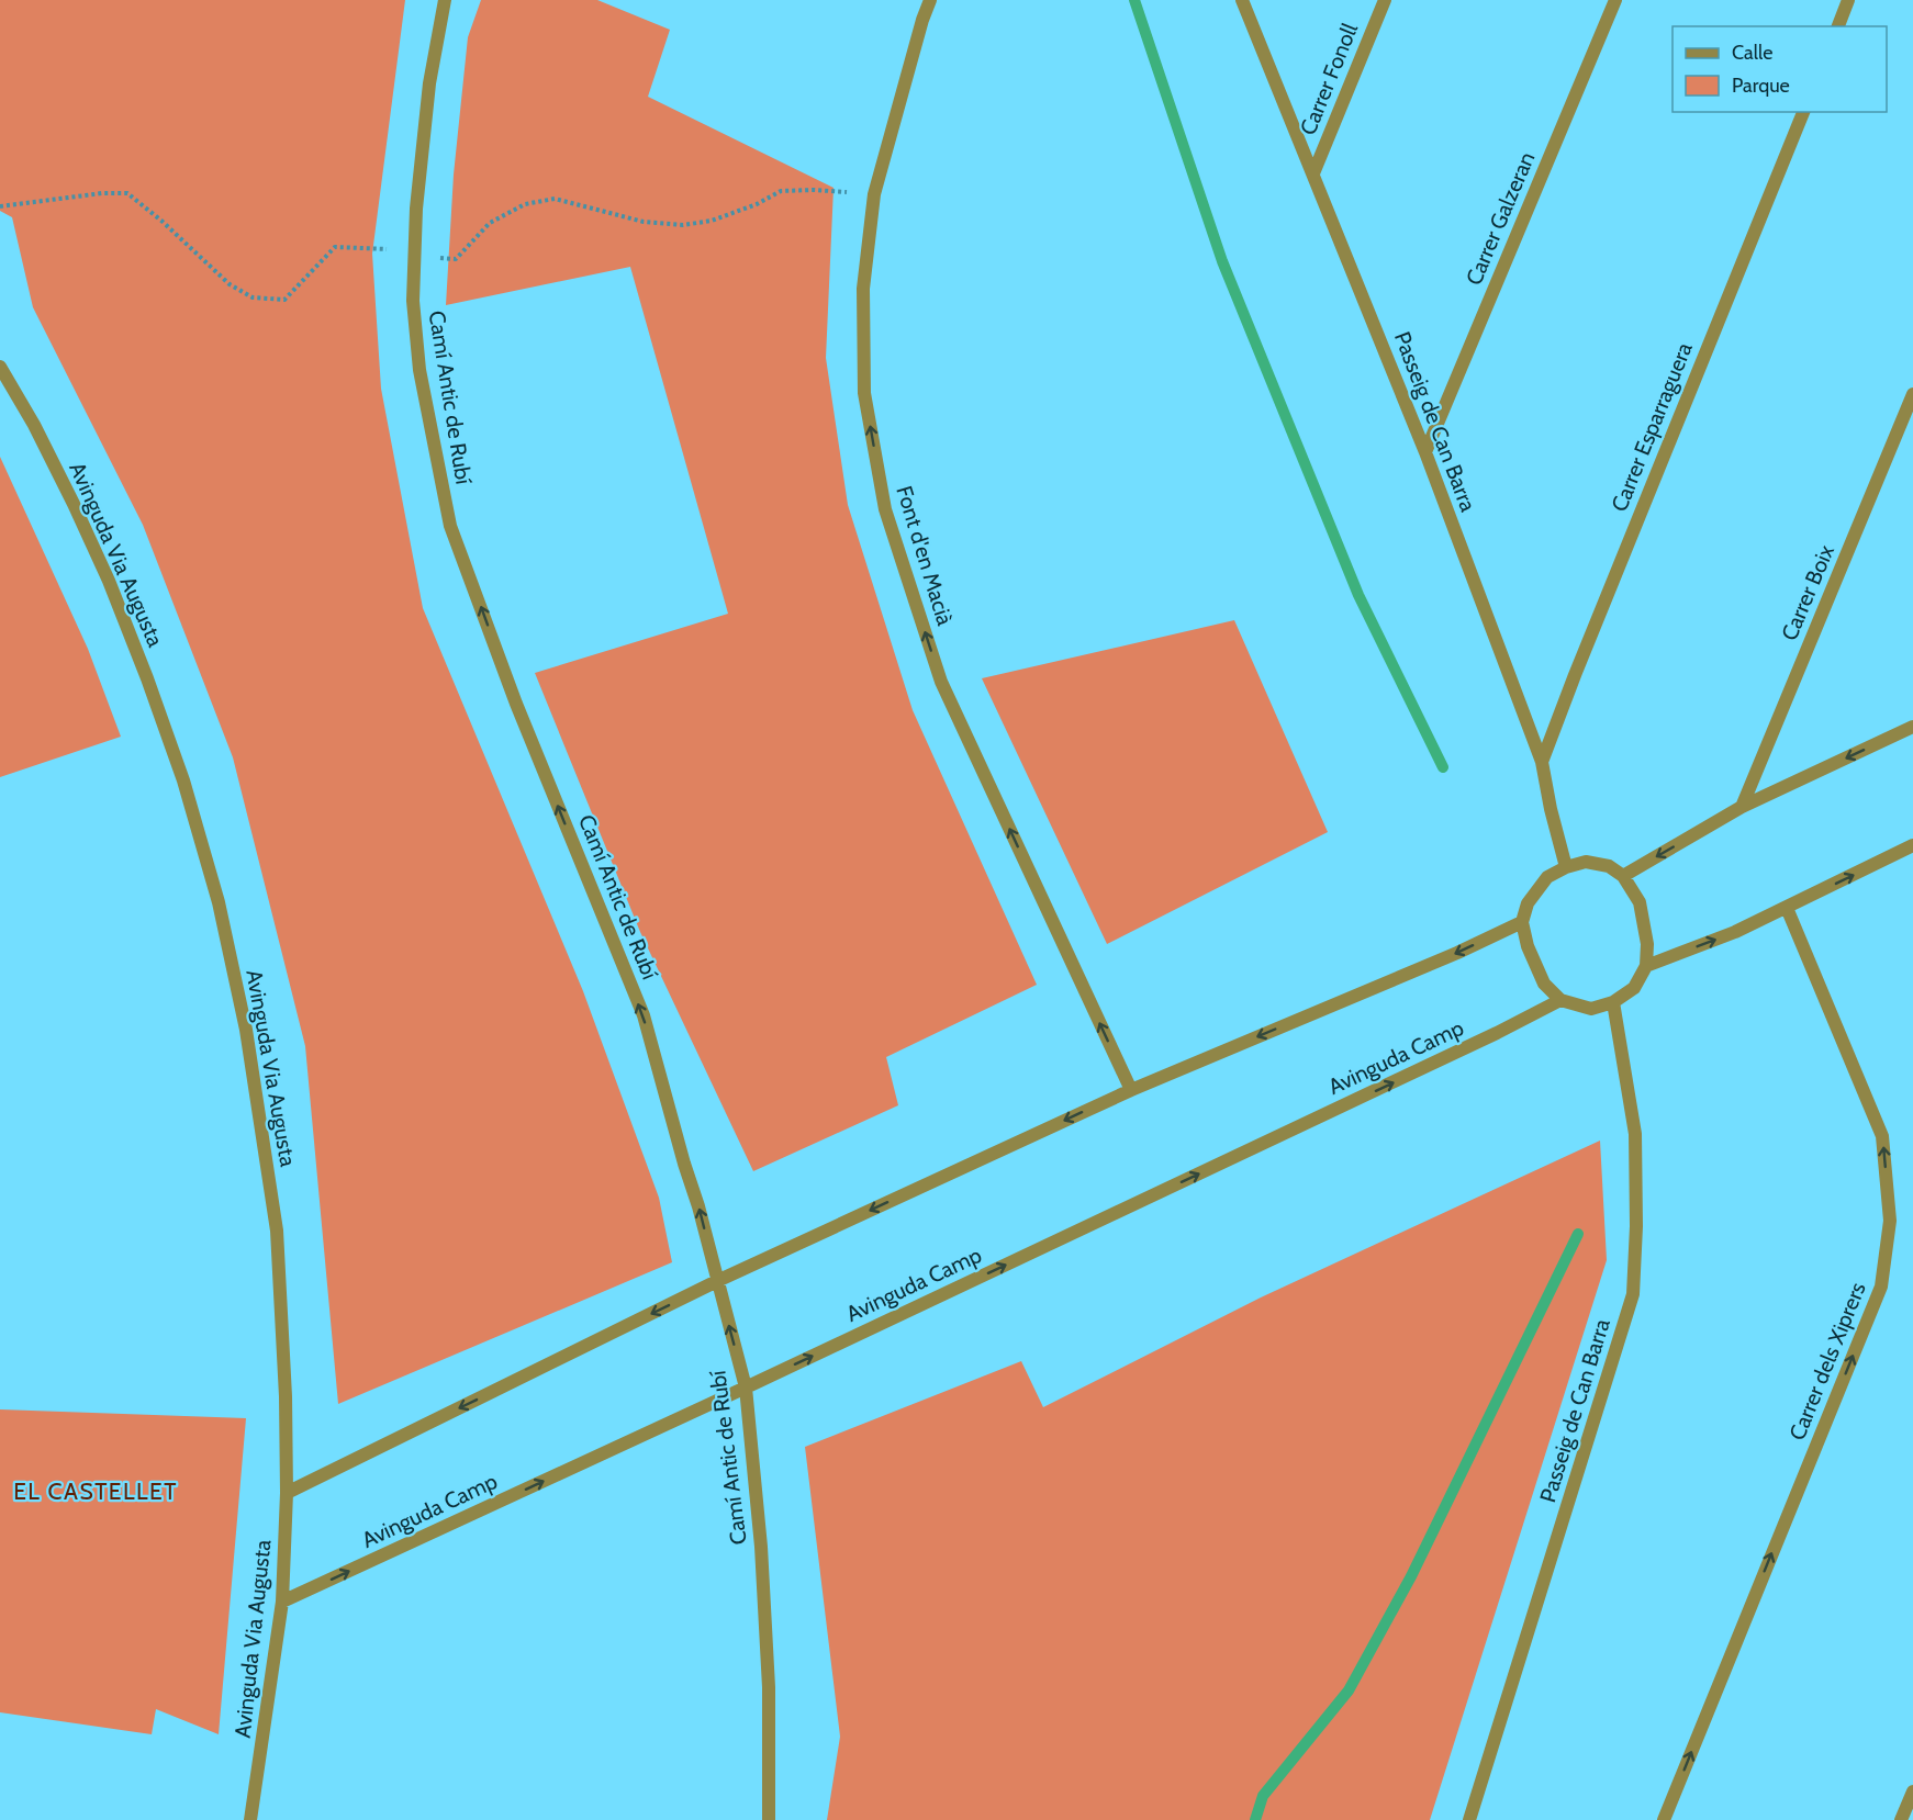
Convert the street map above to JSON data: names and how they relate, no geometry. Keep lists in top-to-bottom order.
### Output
{
  "streets": {
    "street": [
      "Carrer Fonoll",
      "Carrer Galzeran",
      "Camí Antic de Rubí",
      "Passeig de Can Barra",
      "Carrer Esparraguera",
      "Avinguda Via Augusta",
      "Font d'en Macià",
      "Carrer Boix",
      "Avinguda Camp",
      "Carrer dels Xiprers"
    ]
  },
  "crossings": [
    ["Carrer Fonoll", "Passeig de Can Barra"],
    ["Carrer Galzeran", "Passeig de Can Barra"],
    ["Camí Antic de Rubí", "Avinguda Camp"],
    ["Passeig de Can Barra", "Carrer Esparraguera"],
    ["Passeig de Can Barra", "Avinguda Camp"],
    ["Avinguda Via Augusta", "Avinguda Camp"]
  ],
  "one_way": ["Camí Antic de Rubí", "Font d'en Macià", "Carrer dels Xiprers"],
  "districts": ["EL CASTELLET"],
  "legend": ["Calle", "Parque"]
}
